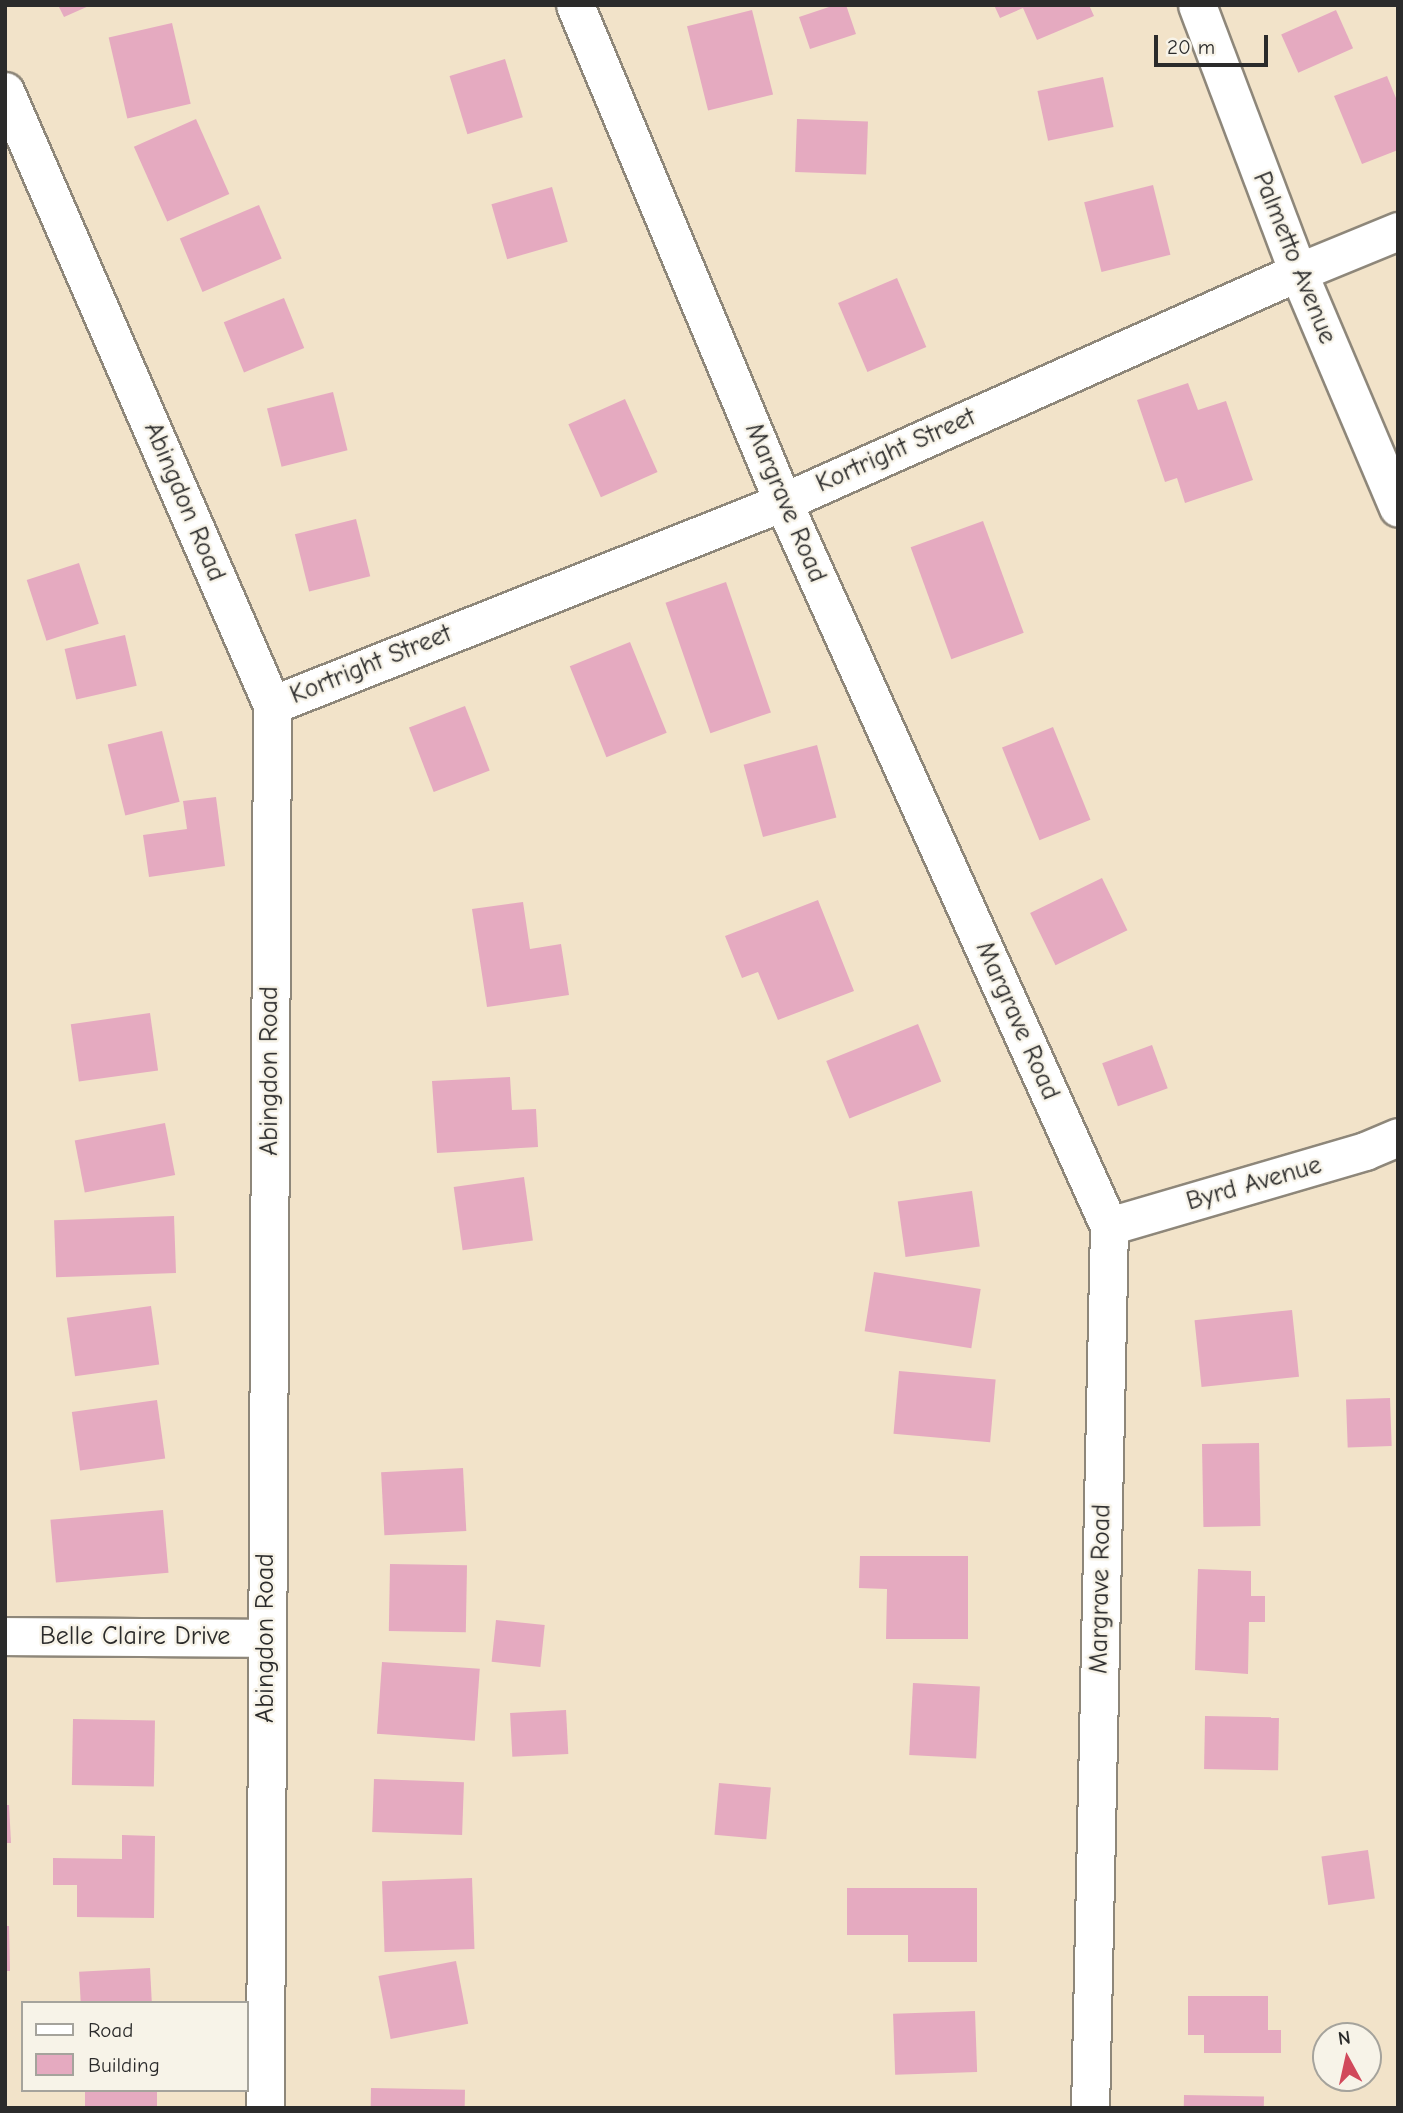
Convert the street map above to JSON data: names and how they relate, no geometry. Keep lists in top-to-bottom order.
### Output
{
  "streets": {
    "street": [
      "Palmetto Avenue",
      "Kortright Street",
      "Abingdon Road",
      "Margrave Road",
      "Byrd Avenue",
      "Belle Claire Drive"
    ]
  },
  "crossings": [
    ["Palmetto Avenue", "Kortright Street"],
    ["Kortright Street", "Abingdon Road"],
    ["Kortright Street", "Margrave Road"],
    ["Abingdon Road", "Belle Claire Drive"],
    ["Margrave Road", "Byrd Avenue"]
  ],
  "legend": ["Road", "Building"],
  "scale_bar": "20 m",
  "north": "top"
}
